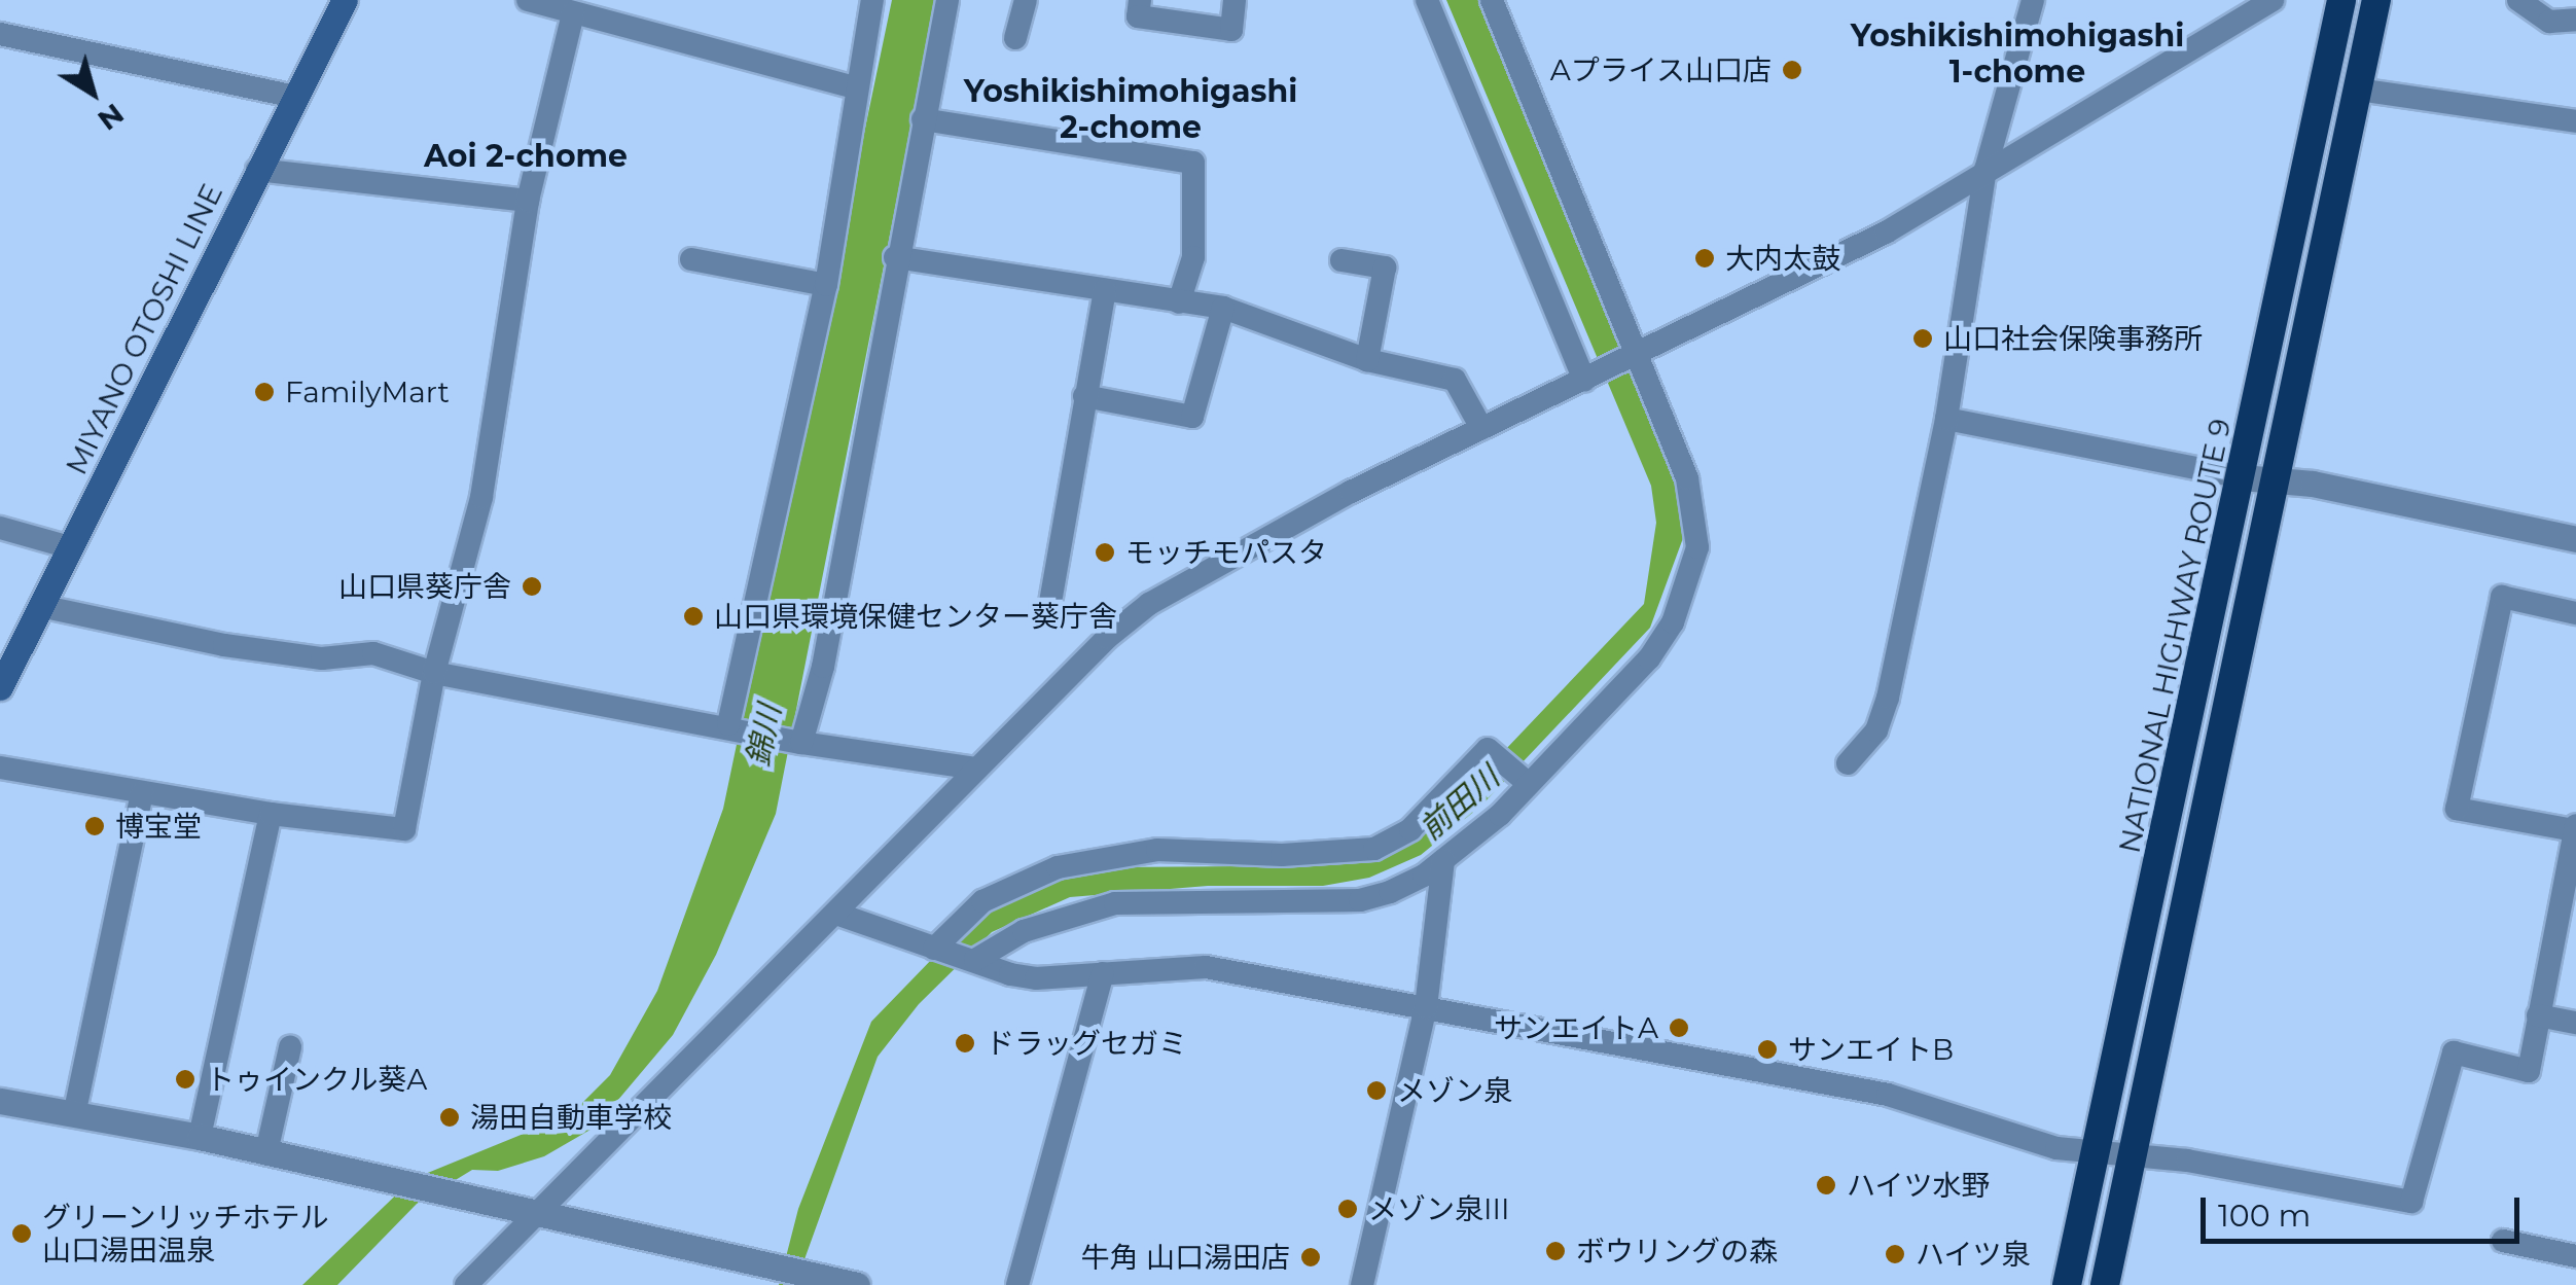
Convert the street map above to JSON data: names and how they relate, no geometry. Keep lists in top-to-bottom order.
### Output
{
  "streets": {
    "highway": ["NATIONAL HIGHWAY ROUTE 9"],
    "main road": ["MIYANO OTOSHI LINE"]
  },
  "districts": ["Yoshikishimohigashi 1-chome", "Yoshikishimohigashi 2-chome", "Aoi 2-chome"],
  "water": ["錦川", "前田川"],
  "places": [
    "Aプライス山口店",
    "大内太鼓",
    "山口社会保険事務所",
    "FamilyMart",
    "モッチモパスタ",
    "山口県葵庁舎",
    "山口県環境保健センター葵庁舎",
    "博宝堂",
    "サンエイトA",
    "ドラッグセガミ",
    "サンエイトB",
    "トゥインクル葵A",
    "メゾン泉",
    "湯田自動車学校",
    "ハイツ水野",
    "メゾン泉III",
    "グリーンリッチホテル 山口湯田温泉",
    "ボウリングの森",
    "ハイツ泉",
    "牛角 山口湯田店"
  ],
  "scale_bar": "100 m",
  "north": "bottom right"
}
